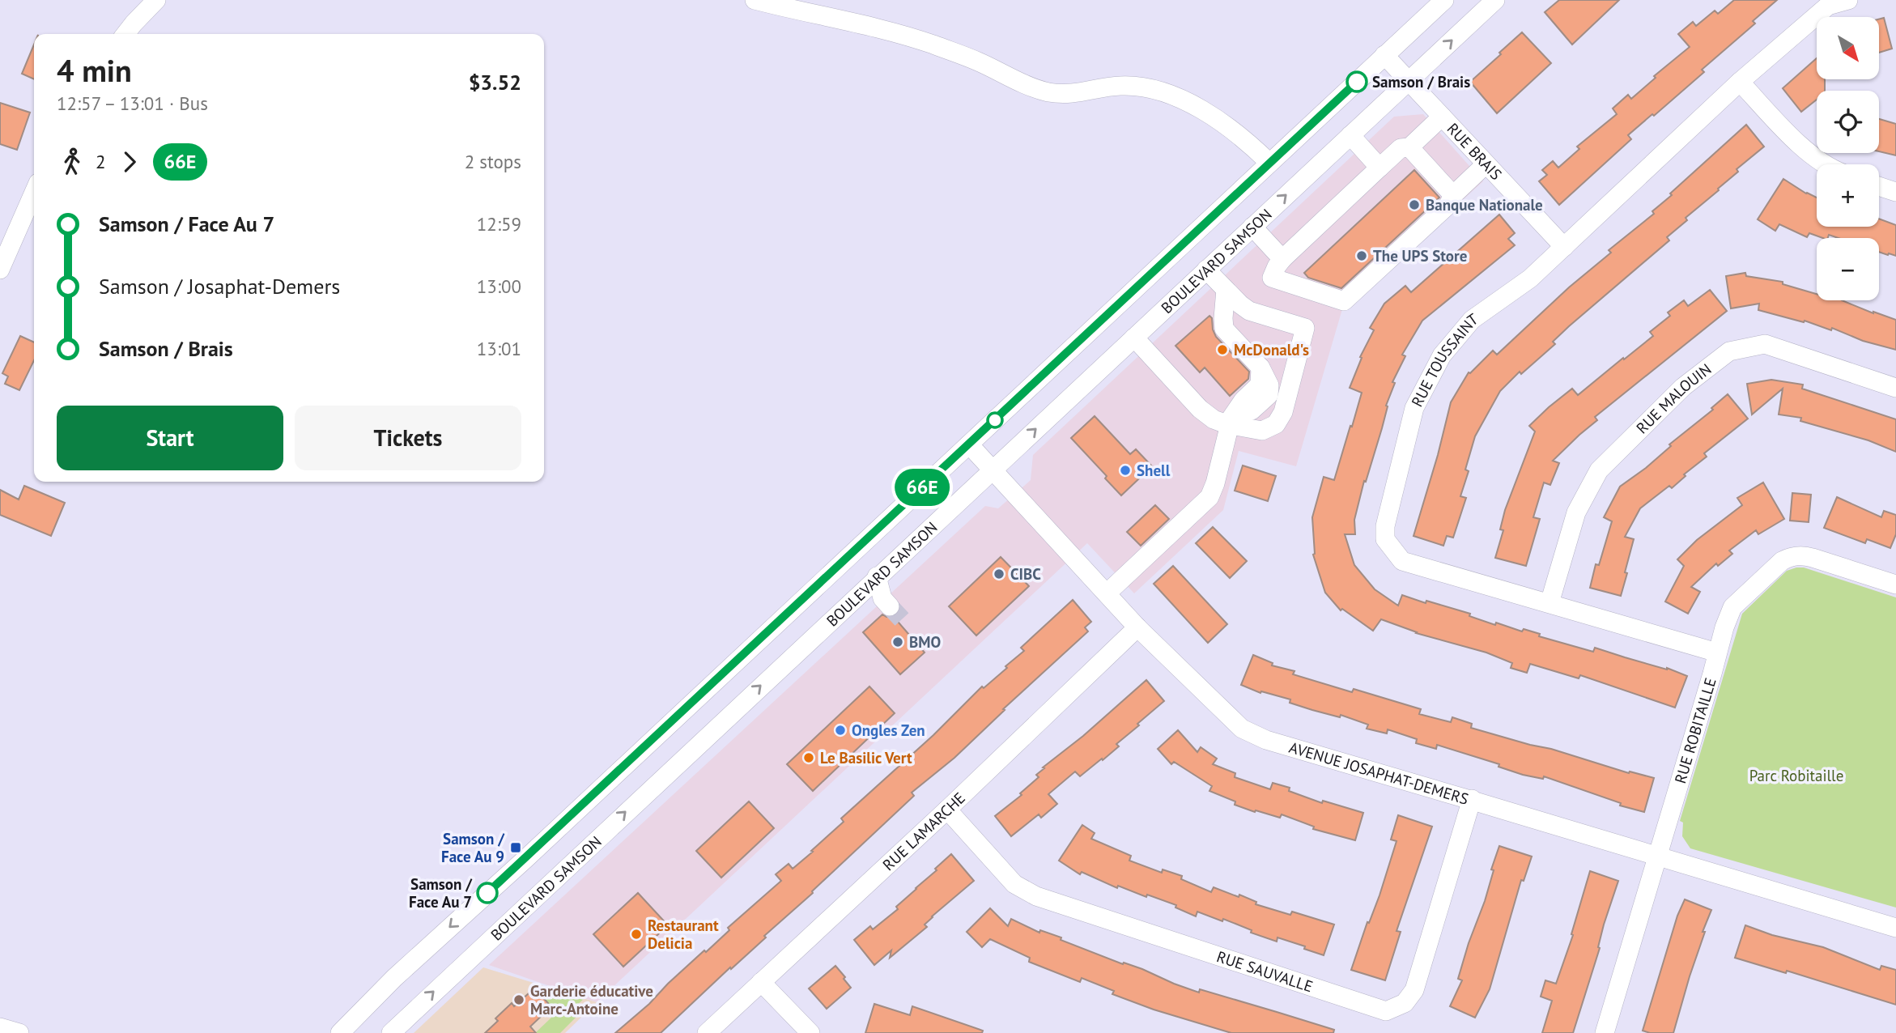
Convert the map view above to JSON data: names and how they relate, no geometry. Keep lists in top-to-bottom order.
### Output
{
  "streets": {
    "street": [
      "RUE BRAIS",
      "BOULEVARD SAMSON",
      "RUE TOUSSAINT",
      "RUE MALOUIN",
      "RUE ROBITAILLE",
      "AVENUE JOSAPHAT-DEMERS",
      "RUE LAMARCHE",
      "RUE SAUVALLE"
    ]
  },
  "crossings": [
    ["RUE BRAIS", "BOULEVARD SAMSON"],
    ["RUE BRAIS", "RUE TOUSSAINT"],
    ["BOULEVARD SAMSON", "AVENUE JOSAPHAT-DEMERS"],
    ["RUE TOUSSAINT", "RUE MALOUIN"],
    ["RUE TOUSSAINT", "RUE ROBITAILLE"],
    ["RUE ROBITAILLE", "AVENUE JOSAPHAT-DEMERS"],
    ["AVENUE JOSAPHAT-DEMERS", "RUE LAMARCHE"],
    ["AVENUE JOSAPHAT-DEMERS", "RUE SAUVALLE"],
    ["RUE LAMARCHE", "RUE SAUVALLE"]
  ],
  "parks": ["Parc Robitaille"],
  "places": {
    "other": [
      "Samson / Brais",
      "Banque Nationale",
      "The UPS Store",
      "McDonald's",
      "Shell",
      "CIBC",
      "BMO",
      "Ongles Zen",
      "Le Basilic Vert",
      "Samson / Face Au 7",
      "Restaurant Delicia",
      "Garderie éducative Marc-Antoine"
    ],
    "transit": ["Samson / Face Au 9"]
  },
  "lines": ["bus line 66E"],
  "north": "bottom right",
  "page": {
    "on_map": "66E",
    "map_buttons": ["+", "−"],
    "heading": ["4 min", "12:57 – 13:01 · Bus", "$3.52"],
    "legs": ["2", "66E", "2 stops"],
    "list": [
      {
        "name": "Samson / Face Au 7",
        "value": "12:59"
      },
      {
        "name": "Samson / Josaphat-Demers",
        "value": "13:00"
      },
      {
        "name": "Samson / Brais",
        "value": "13:01"
      }
    ],
    "buttons": ["Start", "Tickets"]
  }
}
